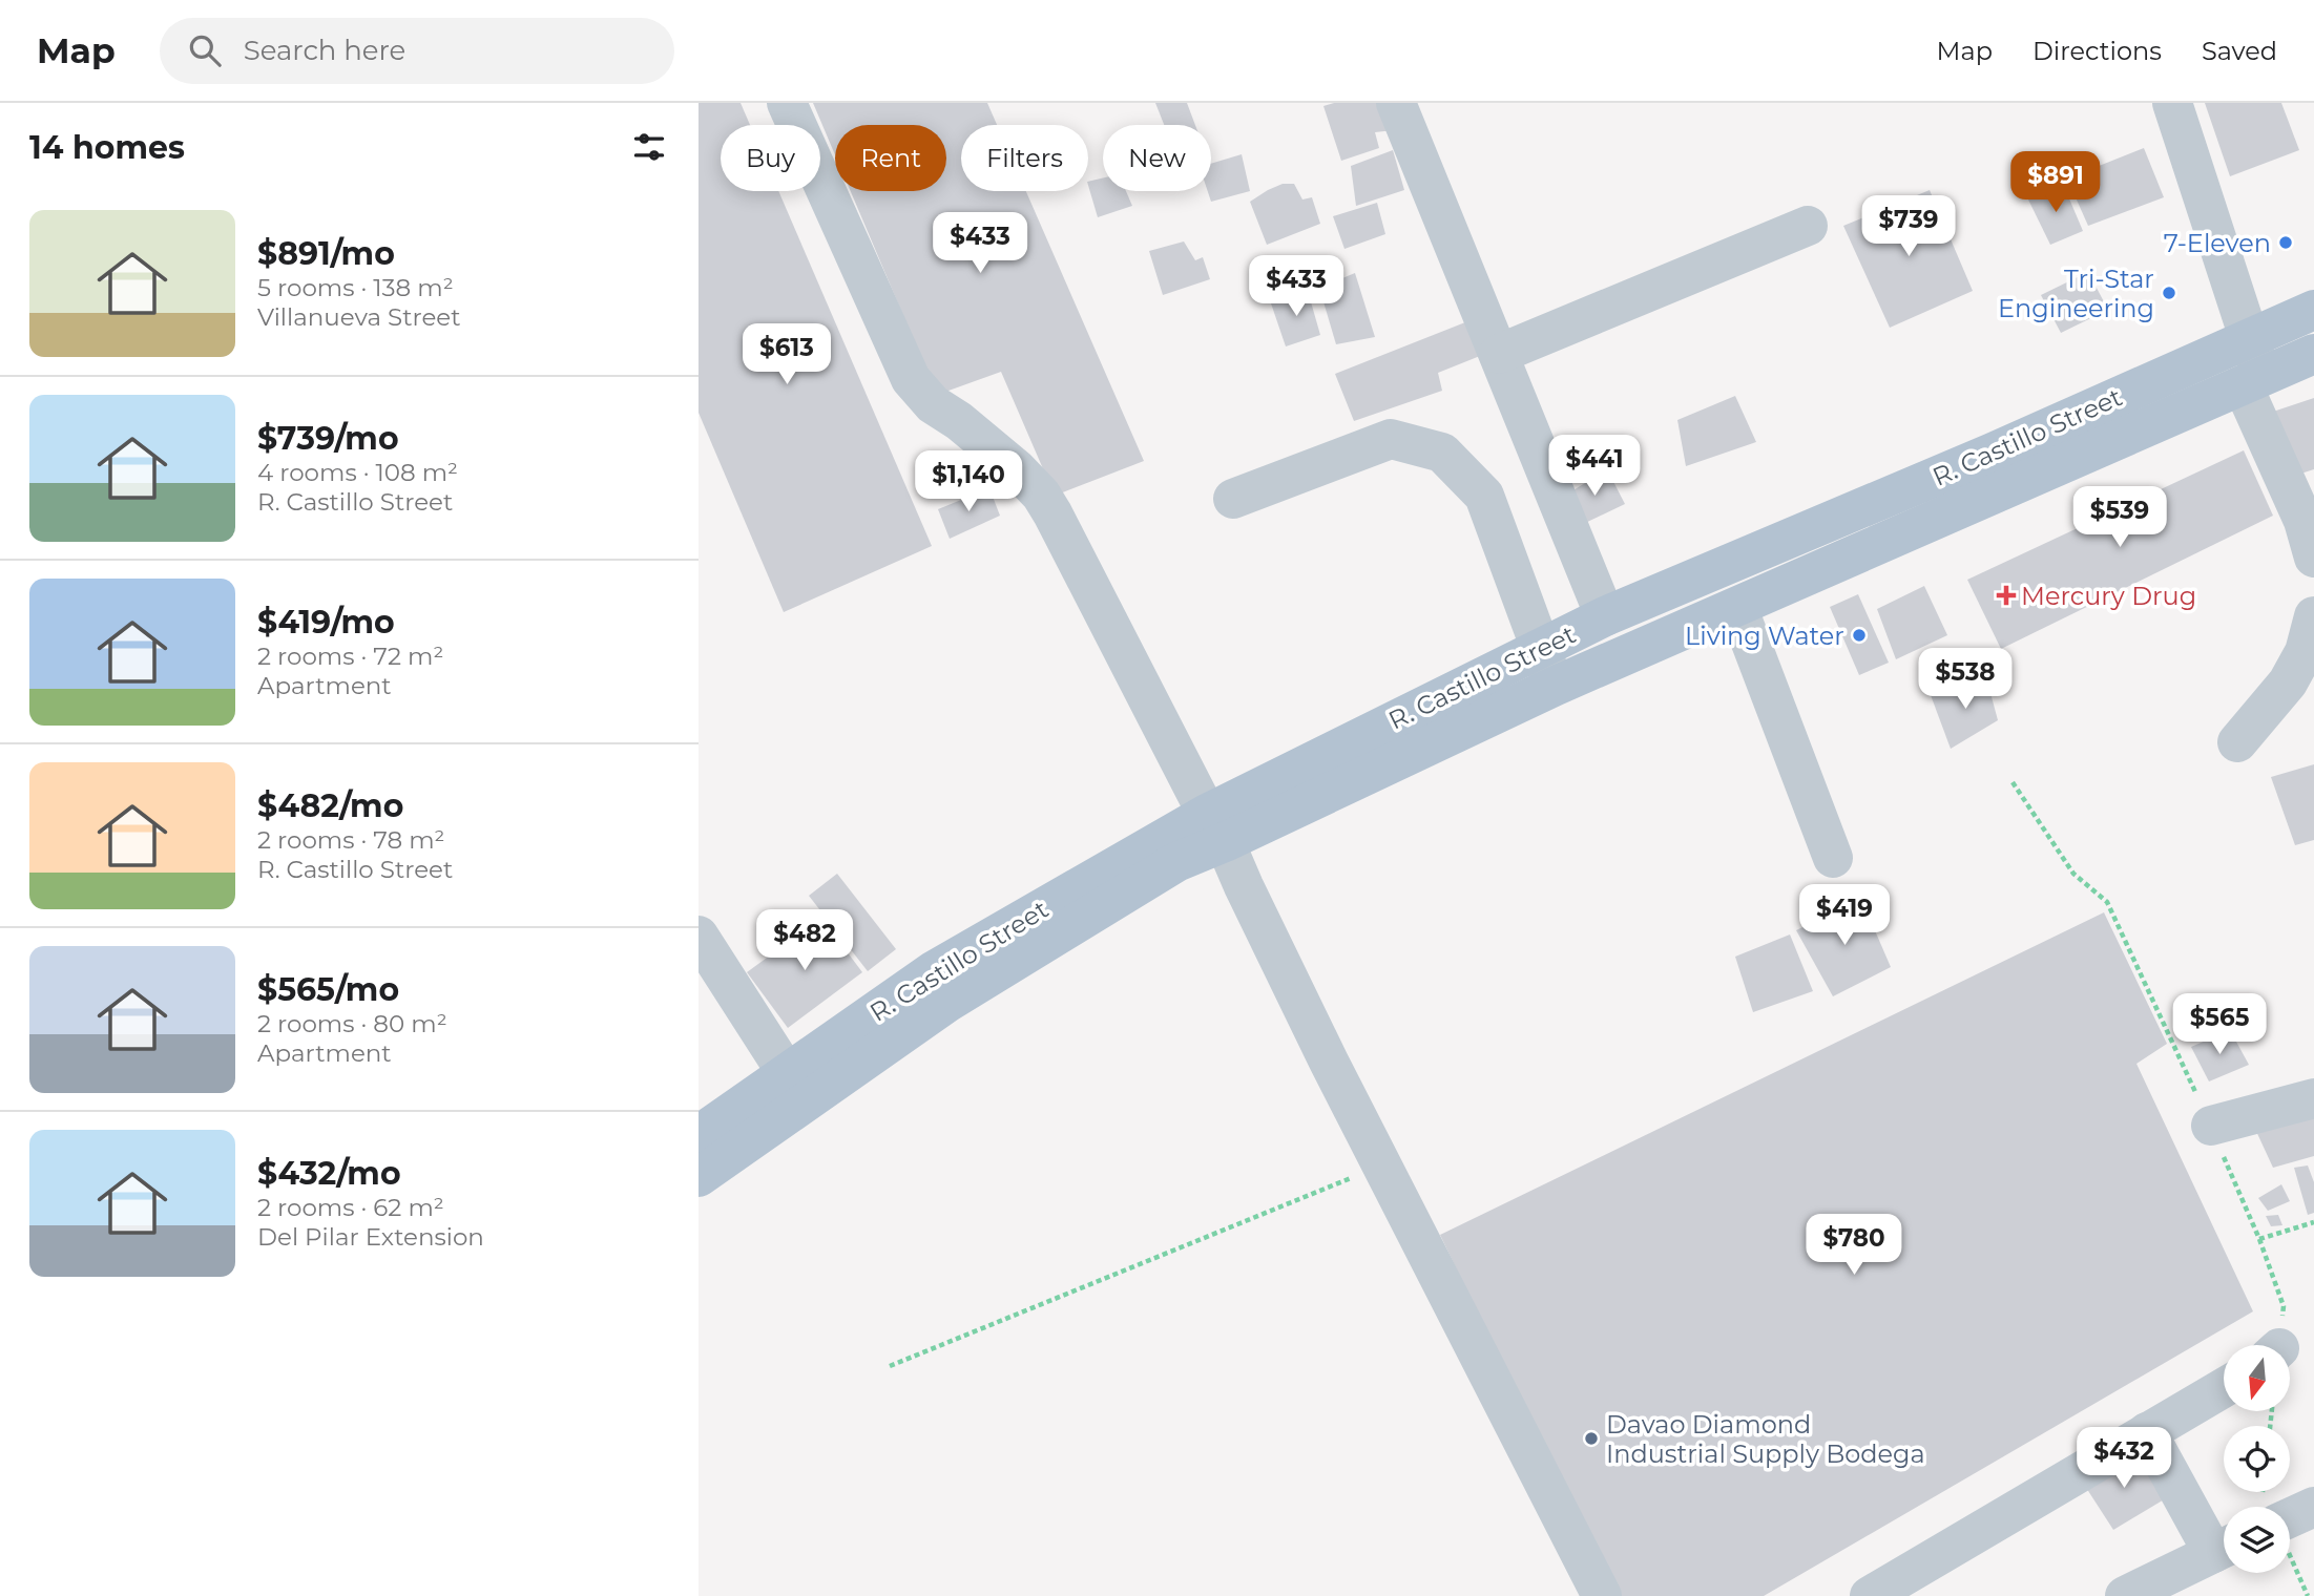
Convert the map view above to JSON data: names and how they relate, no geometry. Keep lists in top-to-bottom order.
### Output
{
  "streets": {
    "main road": ["R. Castillo Street"]
  },
  "places": {
    "other": [
      "7-Eleven",
      "Tri-Star Engineering",
      "Living Water",
      "Davao Diamond Industrial Supply Bodega"
    ],
    "health": ["Mercury Drug"]
  },
  "north": "bottom",
  "page": {
    "header": "Map",
    "search": "Search here",
    "nav": ["Map", "Directions", "Saved"],
    "heading": "14 homes",
    "chip": [
      "Buy",
      "Rent",
      "Filters",
      "New"
    ],
    "price": [
      "$891",
      "$739",
      "$433",
      "$433",
      "$613",
      "$441",
      "$1,140",
      "$539",
      "$538",
      "$419",
      "$482",
      "$565",
      "$780",
      "$432"
    ],
    "list": [
      {
        "name": "$891/mo",
        "note": "5 rooms · 138 m² · Villanueva Street"
      },
      {
        "name": "$739/mo",
        "note": "4 rooms · 108 m² · R. Castillo Street"
      },
      {
        "name": "$419/mo",
        "note": "2 rooms · 72 m² · Apartment"
      },
      {
        "name": "$482/mo",
        "note": "2 rooms · 78 m² · R. Castillo Street"
      },
      {
        "name": "$565/mo",
        "note": "2 rooms · 80 m² · Apartment"
      },
      {
        "name": "$432/mo",
        "note": "2 rooms · 62 m² · Del Pilar Extension"
      }
    ]
  }
}
